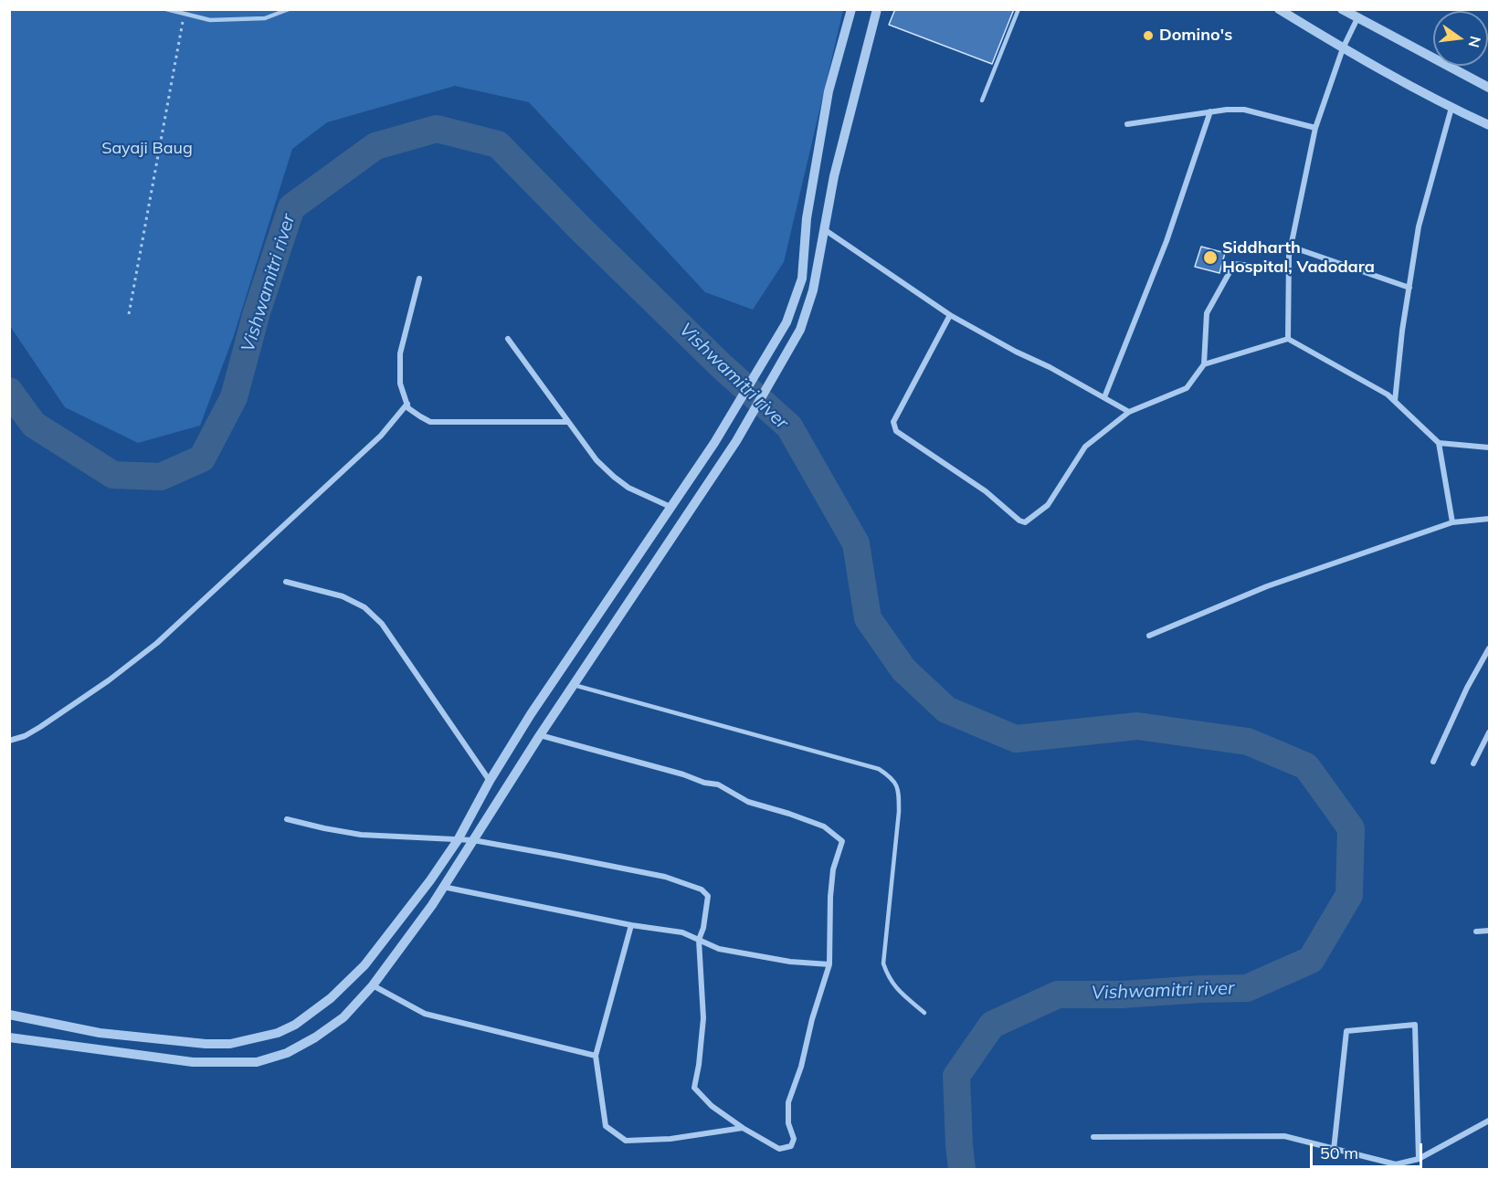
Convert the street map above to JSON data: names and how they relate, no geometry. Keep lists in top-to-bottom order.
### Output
{
  "water": ["Vishwamitri river"],
  "parks": ["Sayaji Baug"],
  "places": ["Domino's", "Siddharth Hospital, Vadodara"],
  "scale_bar": "50 m",
  "north": "right"
}
